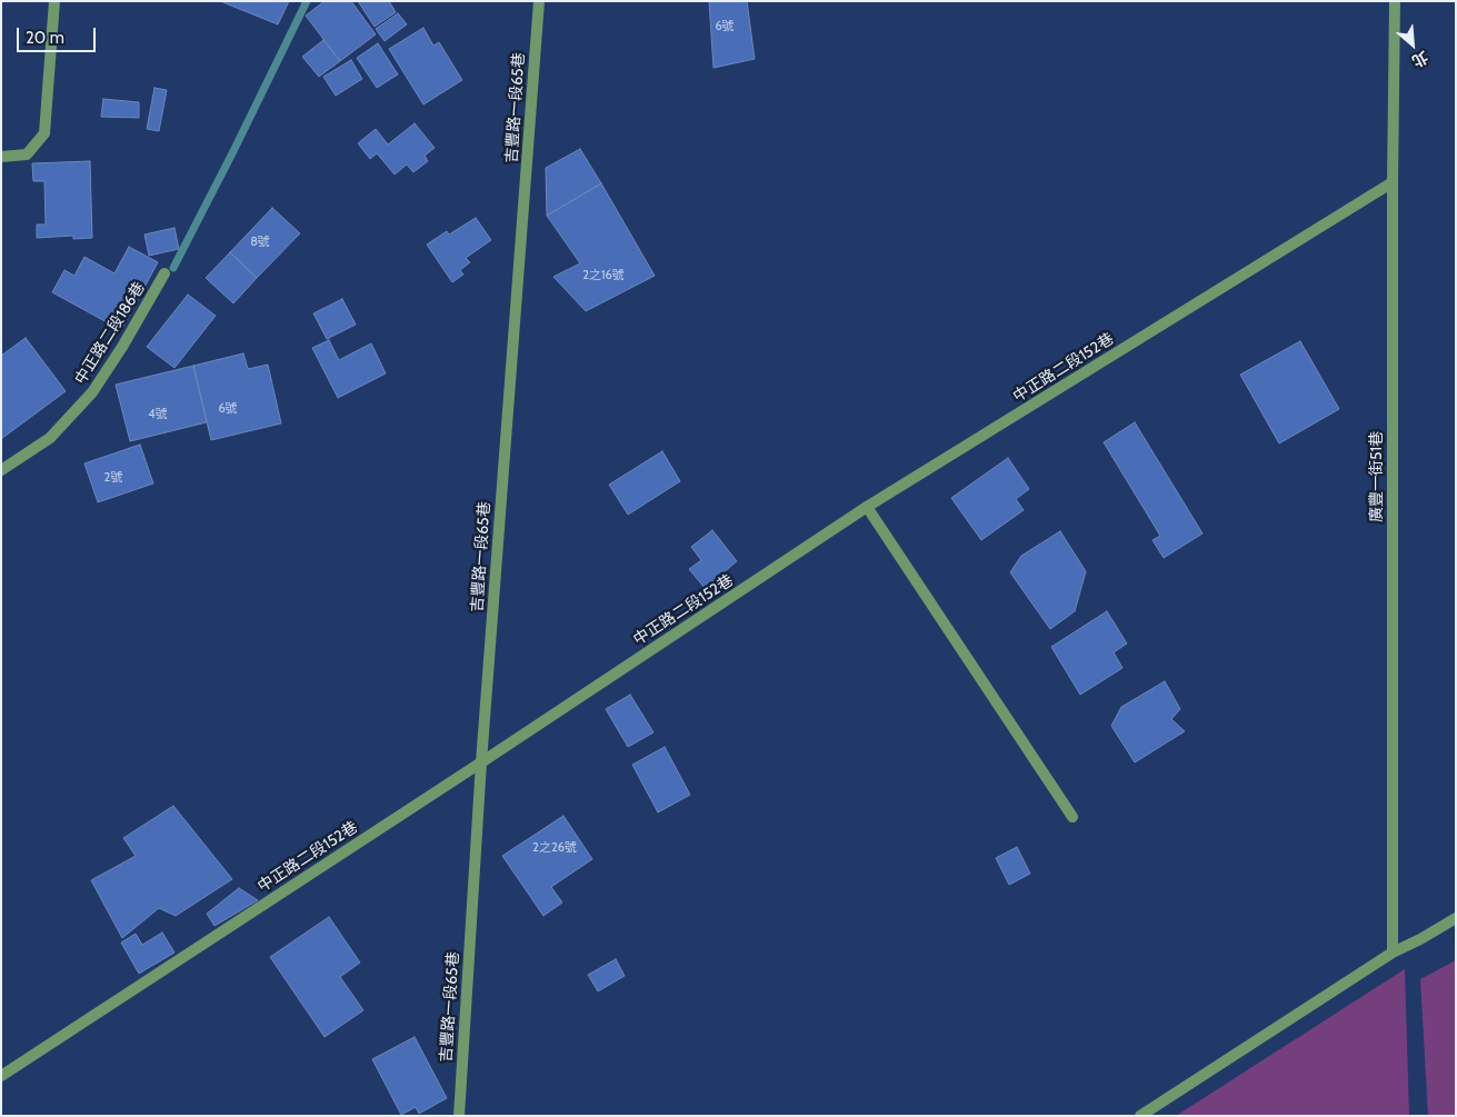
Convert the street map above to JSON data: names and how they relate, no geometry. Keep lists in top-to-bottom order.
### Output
{
  "streets": {
    "street": [
      "吉豐路一段65巷",
      "中正路二段186巷",
      "中正路二段152巷",
      "廣豐一街51巷"
    ]
  },
  "crossings": [
    ["吉豐路一段65巷", "中正路二段152巷"],
    ["中正路二段152巷", "廣豐一街51巷"]
  ],
  "house_numbers": [
    "6號",
    "8號",
    "2之16號",
    "6號",
    "4號",
    "2號",
    "2之26號"
  ],
  "scale_bar": "20 m",
  "north": "bottom right"
}
